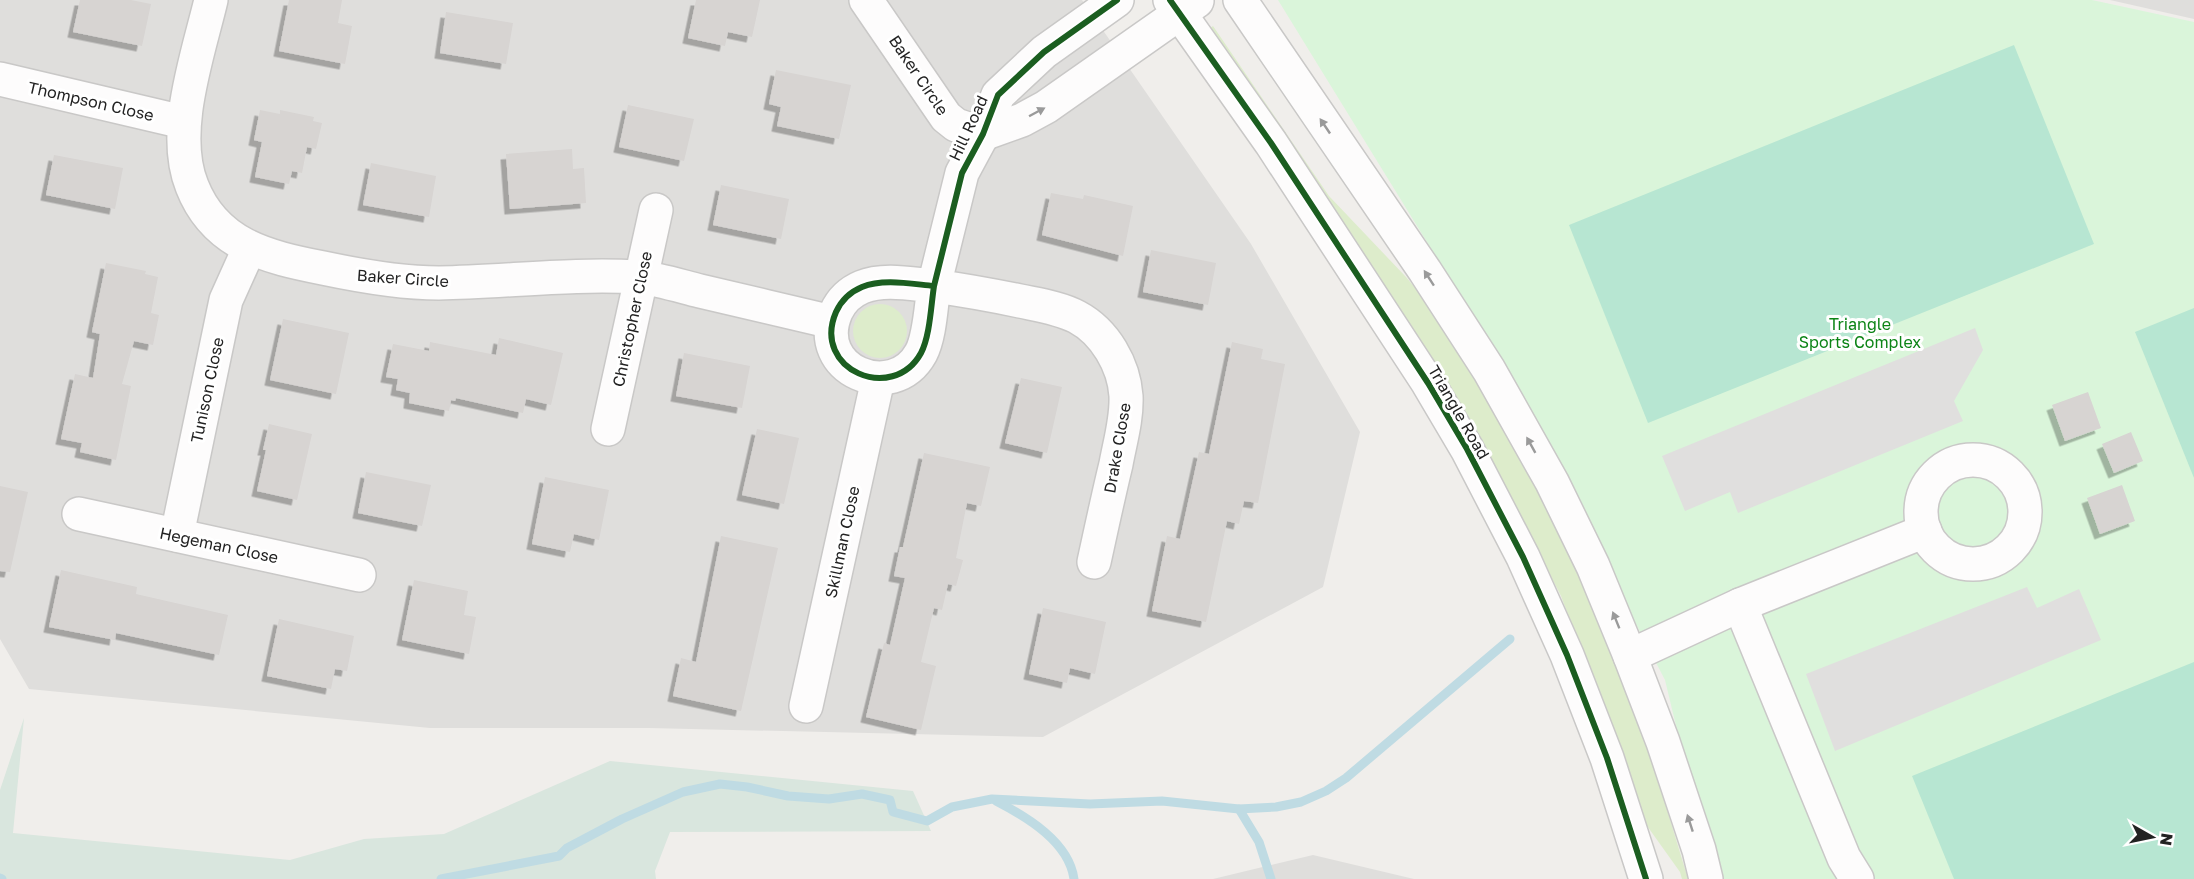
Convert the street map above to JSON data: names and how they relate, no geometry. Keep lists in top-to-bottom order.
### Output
{
  "streets": {
    "street": [
      "Baker Circle",
      "Thompson Close",
      "Hill Road",
      "Christopher Close",
      "Tunison Close",
      "Triangle Road",
      "Drake Close",
      "Skillman Close",
      "Hegeman Close"
    ]
  },
  "crossings": [
    ["Baker Circle", "Thompson Close"],
    ["Baker Circle", "Hill Road"],
    ["Baker Circle", "Christopher Close"],
    ["Baker Circle", "Tunison Close"],
    ["Baker Circle", "Drake Close"],
    ["Baker Circle", "Skillman Close"],
    ["Hill Road", "Triangle Road"],
    ["Hill Road", "Drake Close"],
    ["Hill Road", "Skillman Close"],
    ["Tunison Close", "Hegeman Close"],
    ["Drake Close", "Skillman Close"]
  ],
  "parks": ["Triangle Sports Complex"],
  "north": "right"
}
